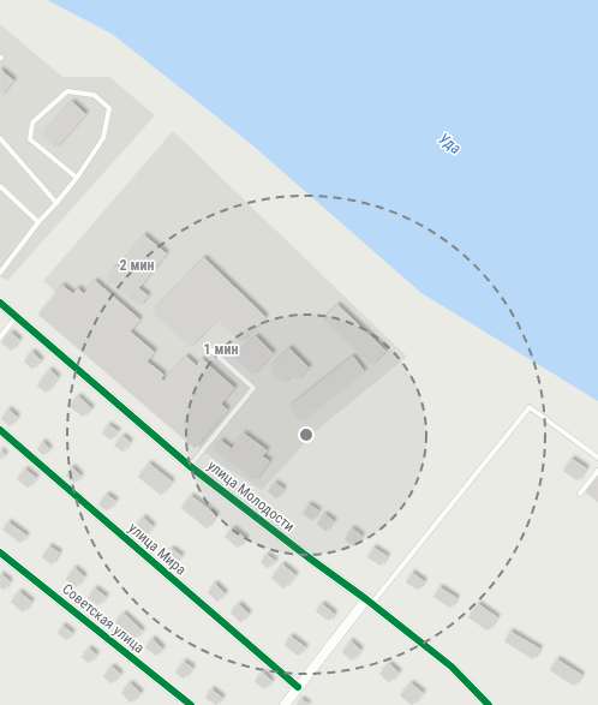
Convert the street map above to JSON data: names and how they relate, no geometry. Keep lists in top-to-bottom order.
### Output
{
  "streets": {
    "street": ["улица Молодости", "улица Мира", "Советская улица"]
  },
  "water": ["Уда"],
  "rings": ["2 мин", "1 мин"]
}
